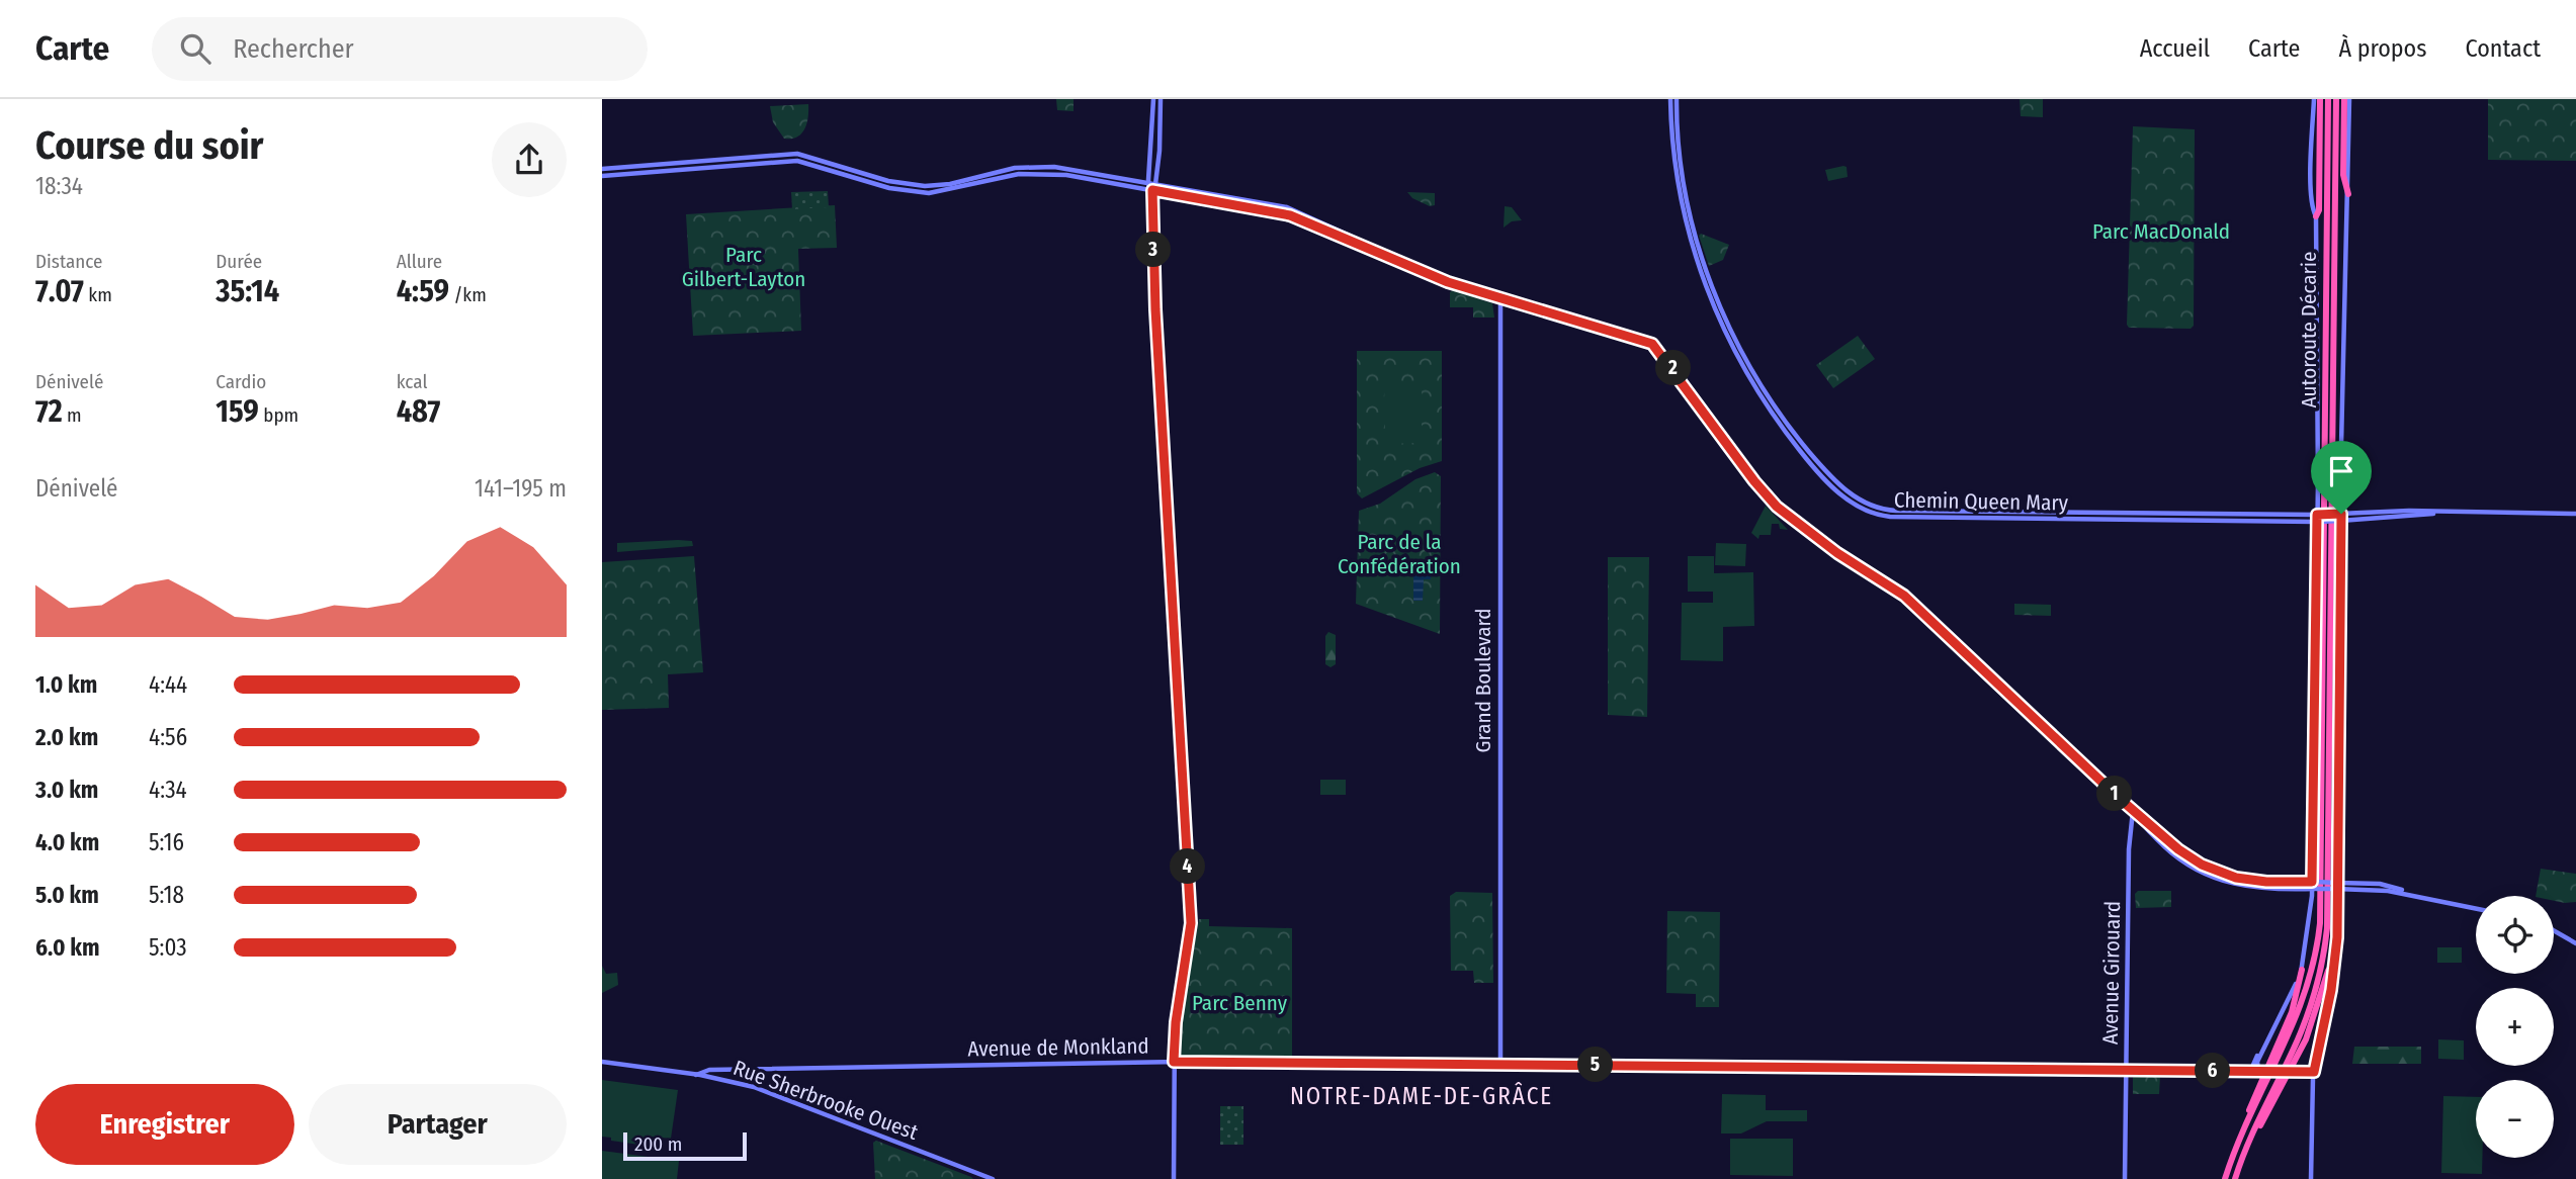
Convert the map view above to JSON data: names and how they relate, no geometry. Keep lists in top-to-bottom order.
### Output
{
  "streets": {
    "highway": ["Autoroute Décarie"],
    "main road": [
      "Chemin Queen Mary",
      "Grand Boulevard",
      "Avenue Girouard",
      "Avenue de Monkland",
      "Rue Sherbrooke Ouest"
    ]
  },
  "crossings": [
    ["Grand Boulevard", "Avenue de Monkland"],
    ["Avenue Girouard", "Avenue de Monkland"],
    ["Avenue de Monkland", "Rue Sherbrooke Ouest"]
  ],
  "districts": ["NOTRE-DAME-DE-GRÂCE"],
  "parks": [
    "Parc MacDonald",
    "Parc Gilbert-Layton",
    "Parc de la Confédération",
    "Parc Benny"
  ],
  "scale_bar": "200 m",
  "page": {
    "header": "Carte",
    "search": "Rechercher",
    "nav": [
      "Accueil",
      "Carte",
      "À propos",
      "Contact"
    ],
    "heading": ["Course du soir", "18:34"],
    "stats": [
      ["Distance", "7.07 km"],
      ["Durée", "35:14"],
      ["Allure", "4:59 /km"],
      ["Dénivelé", "72 m"],
      ["Cardio", "159 bpm"],
      ["kcal", "487"]
    ],
    "pins": [
      "3",
      "2",
      "1",
      "4",
      "5",
      "6"
    ],
    "chart": ["Dénivelé", "141–195 m"],
    "list": [
      {
        "name": "1.0 km",
        "note": "4:44"
      },
      {
        "name": "2.0 km",
        "note": "4:56"
      },
      {
        "name": "3.0 km",
        "note": "4:34"
      },
      {
        "name": "4.0 km",
        "note": "5:16"
      },
      {
        "name": "5.0 km",
        "note": "5:18"
      },
      {
        "name": "6.0 km",
        "note": "5:03"
      }
    ],
    "map_buttons": ["+", "−"],
    "buttons": ["Enregistrer", "Partager"],
    "scale": "200 m"
  }
}
